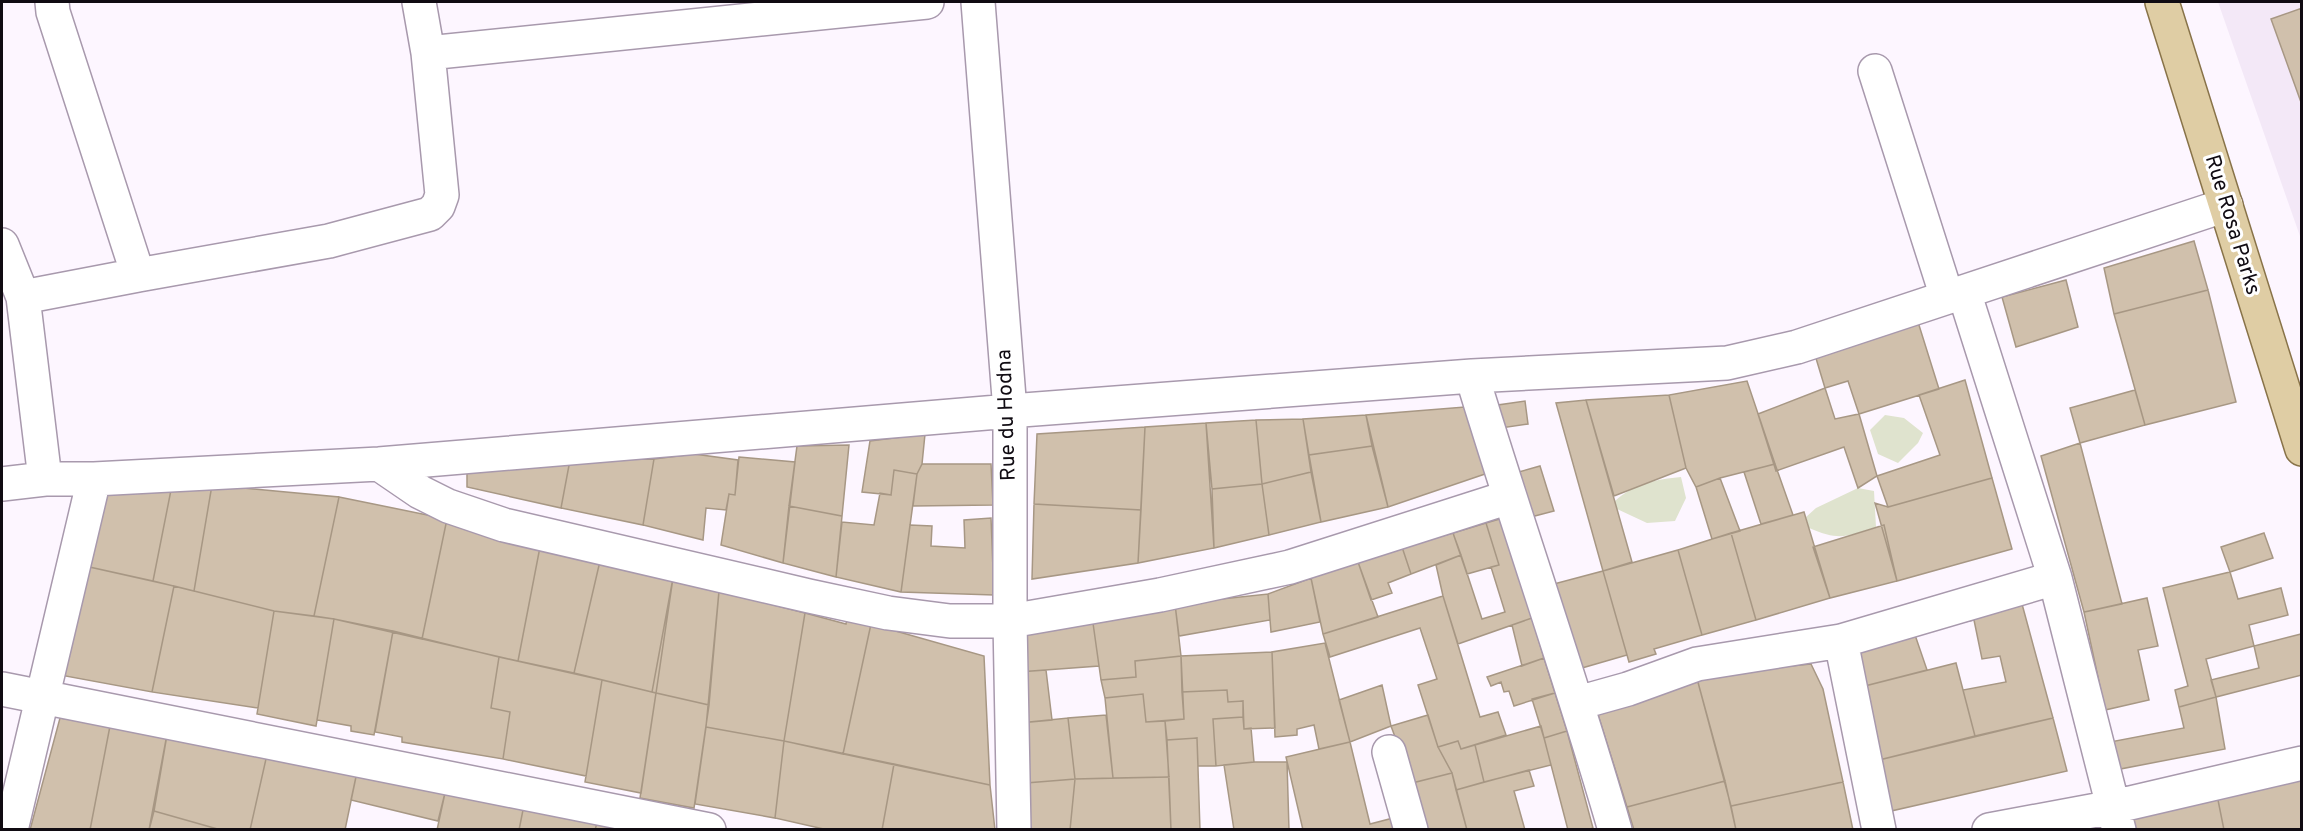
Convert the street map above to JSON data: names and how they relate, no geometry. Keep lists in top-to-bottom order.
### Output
{
  "streets": {
    "main road": ["Rue Rosa Parks"],
    "street": ["Rue du Hodna"]
  }
}
